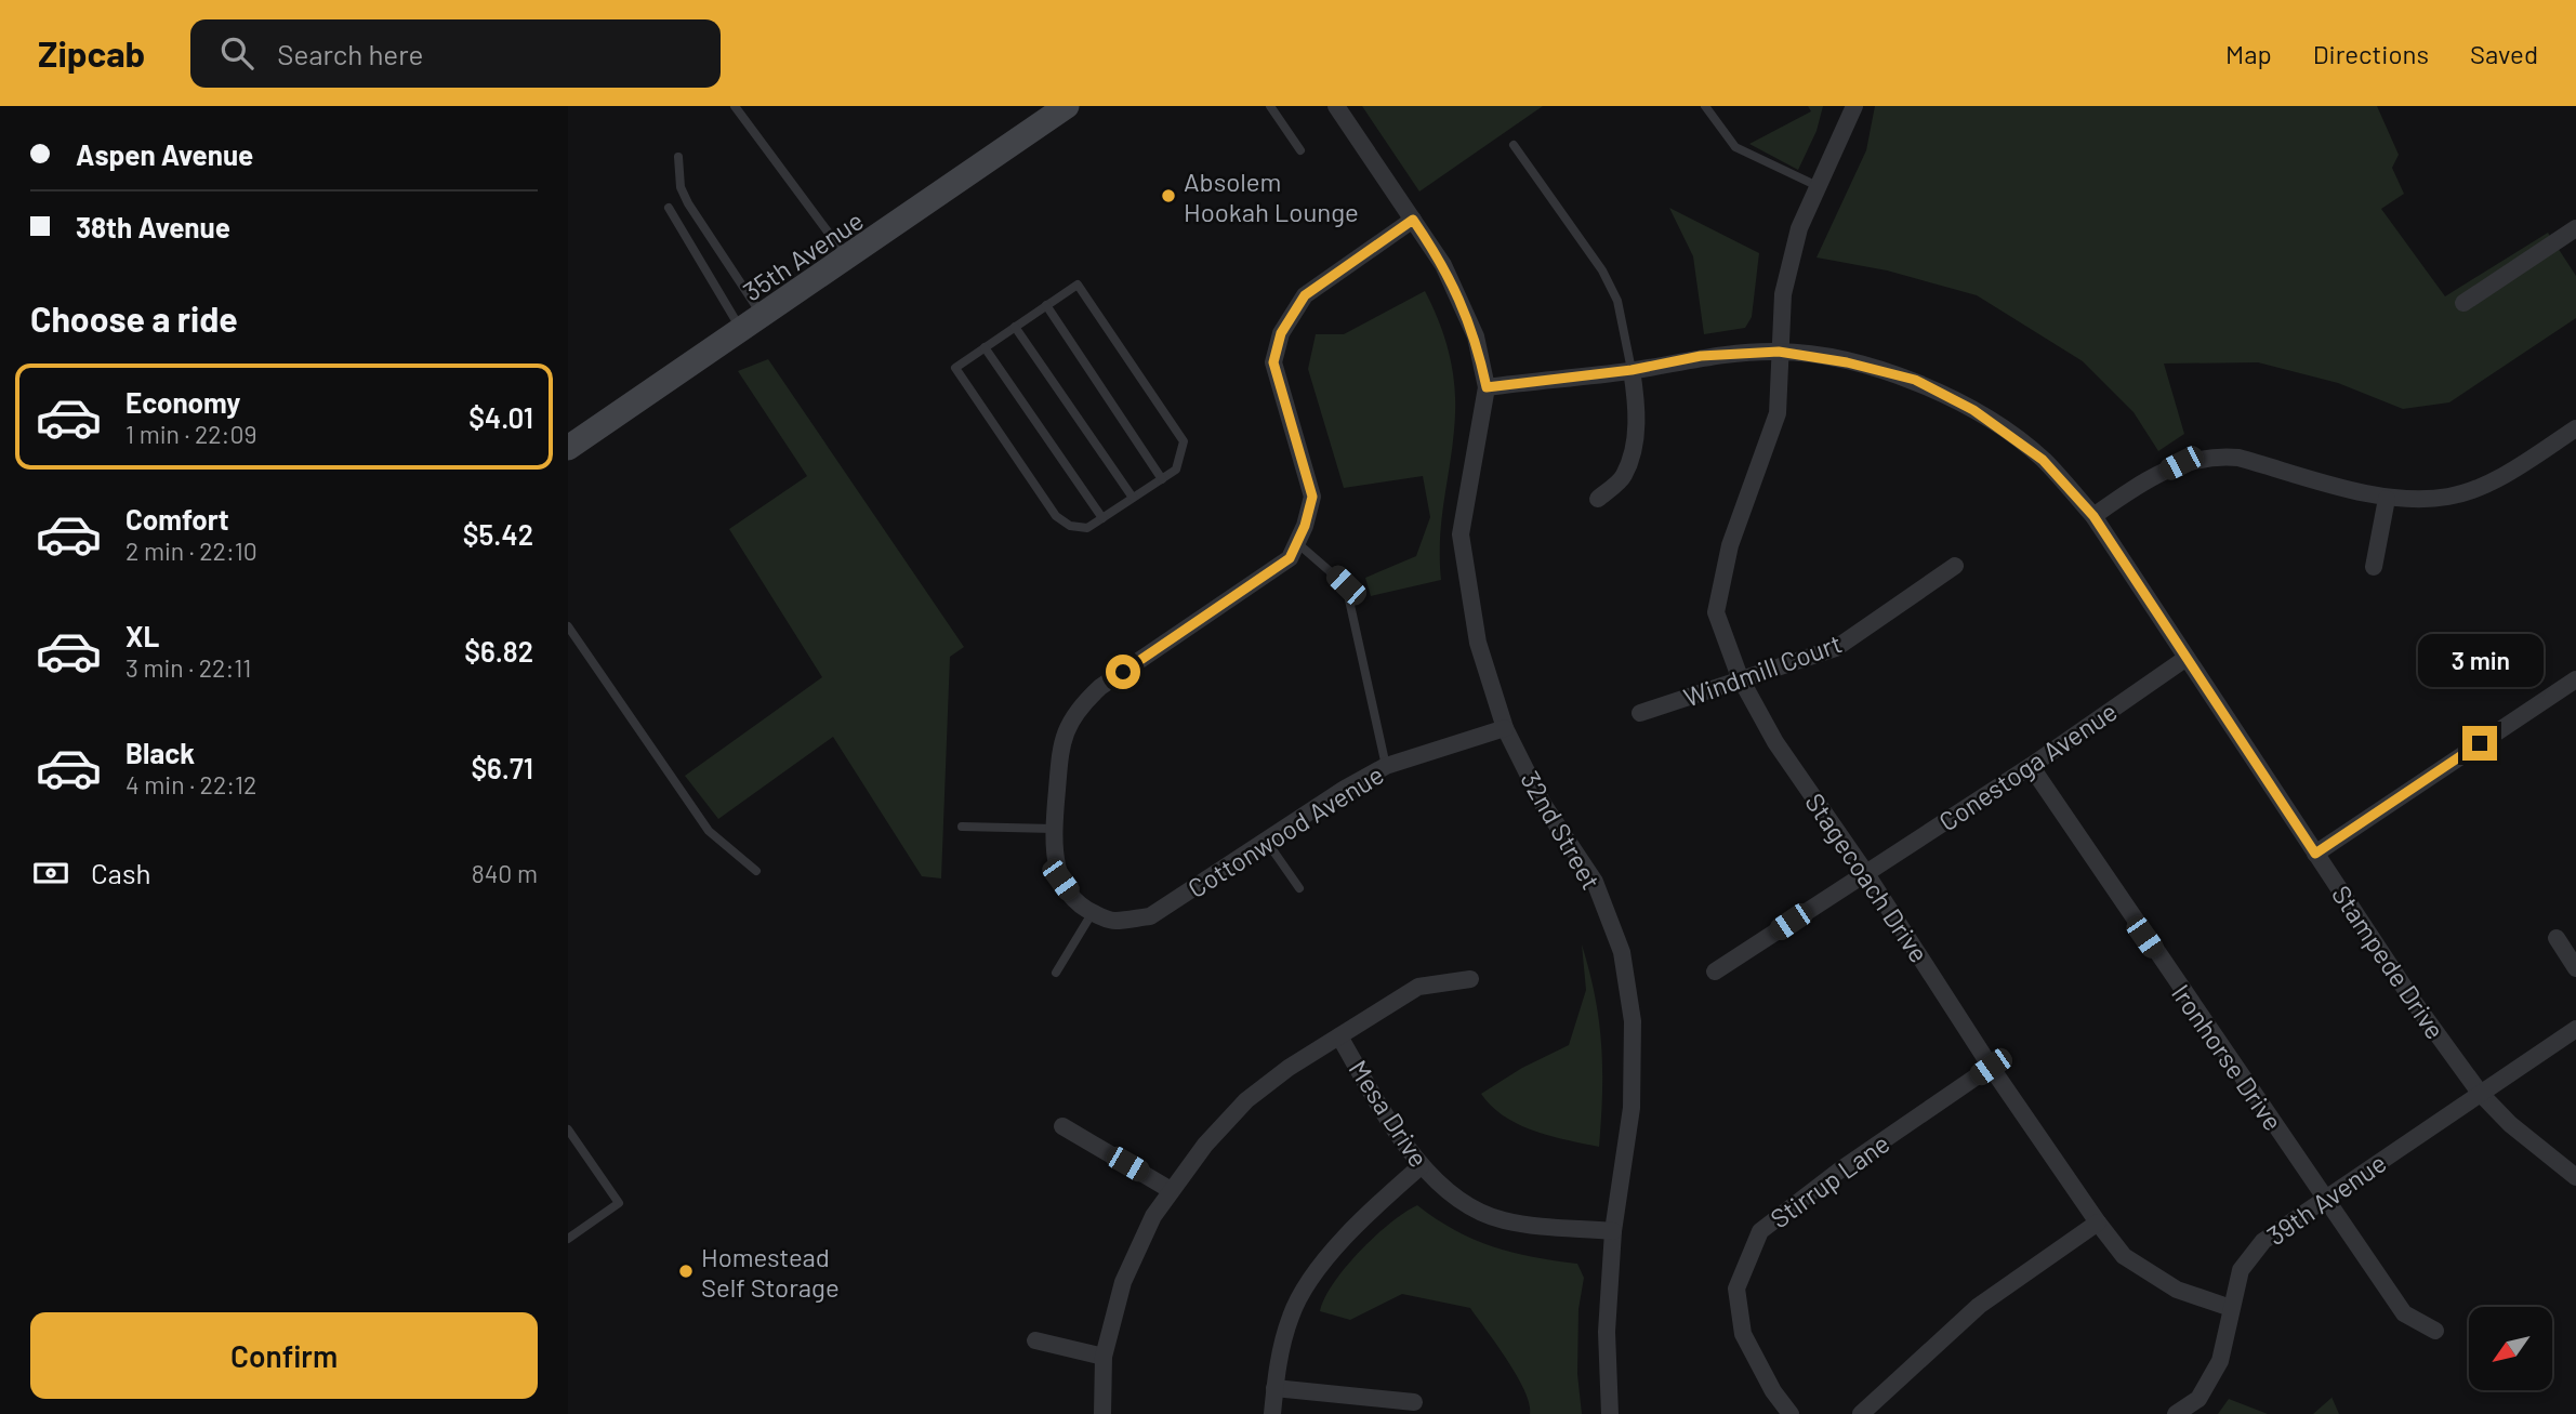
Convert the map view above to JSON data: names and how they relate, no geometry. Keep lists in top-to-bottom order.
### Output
{
  "streets": {
    "main road": ["35th Avenue"],
    "street": [
      "Windmill Court",
      "Conestoga Avenue",
      "32nd Street",
      "Cottonwood Avenue",
      "Stagecoach Drive",
      "Stampede Drive",
      "Ironhorse Drive",
      "Mesa Drive",
      "Stirrup Lane",
      "39th Avenue"
    ]
  },
  "crossings": [
    ["Windmill Court", "Stagecoach Drive"],
    ["Conestoga Avenue", "Stagecoach Drive"],
    ["Conestoga Avenue", "Stampede Drive"],
    ["Conestoga Avenue", "Ironhorse Drive"],
    ["32nd Street", "Cottonwood Avenue"],
    ["32nd Street", "Stampede Drive"],
    ["32nd Street", "Mesa Drive"],
    ["Stagecoach Drive", "Stampede Drive"],
    ["Stagecoach Drive", "Stirrup Lane"],
    ["Stagecoach Drive", "39th Avenue"],
    ["Stampede Drive", "39th Avenue"],
    ["Ironhorse Drive", "39th Avenue"]
  ],
  "places": ["Absolem Hookah Lounge", "Homestead Self Storage"],
  "north": "bottom left",
  "page": {
    "header": "Zipcab",
    "search": "Search here",
    "nav": ["Map", "Directions", "Saved"],
    "banner": ["Aspen Avenue", "38th Avenue"],
    "heading": "Choose a ride",
    "list": [
      {
        "name": "Economy",
        "note": "1 min · 22:09",
        "value": "$4.01"
      },
      {
        "name": "Comfort",
        "note": "2 min · 22:10",
        "value": "$5.42"
      },
      {
        "name": "XL",
        "note": "3 min · 22:11",
        "value": "$6.82"
      },
      {
        "name": "Black",
        "note": "4 min · 22:12",
        "value": "$6.71"
      }
    ],
    "bubble": "3 min",
    "pay": ["Cash", "840 m"],
    "buttons": "Confirm"
  }
}
